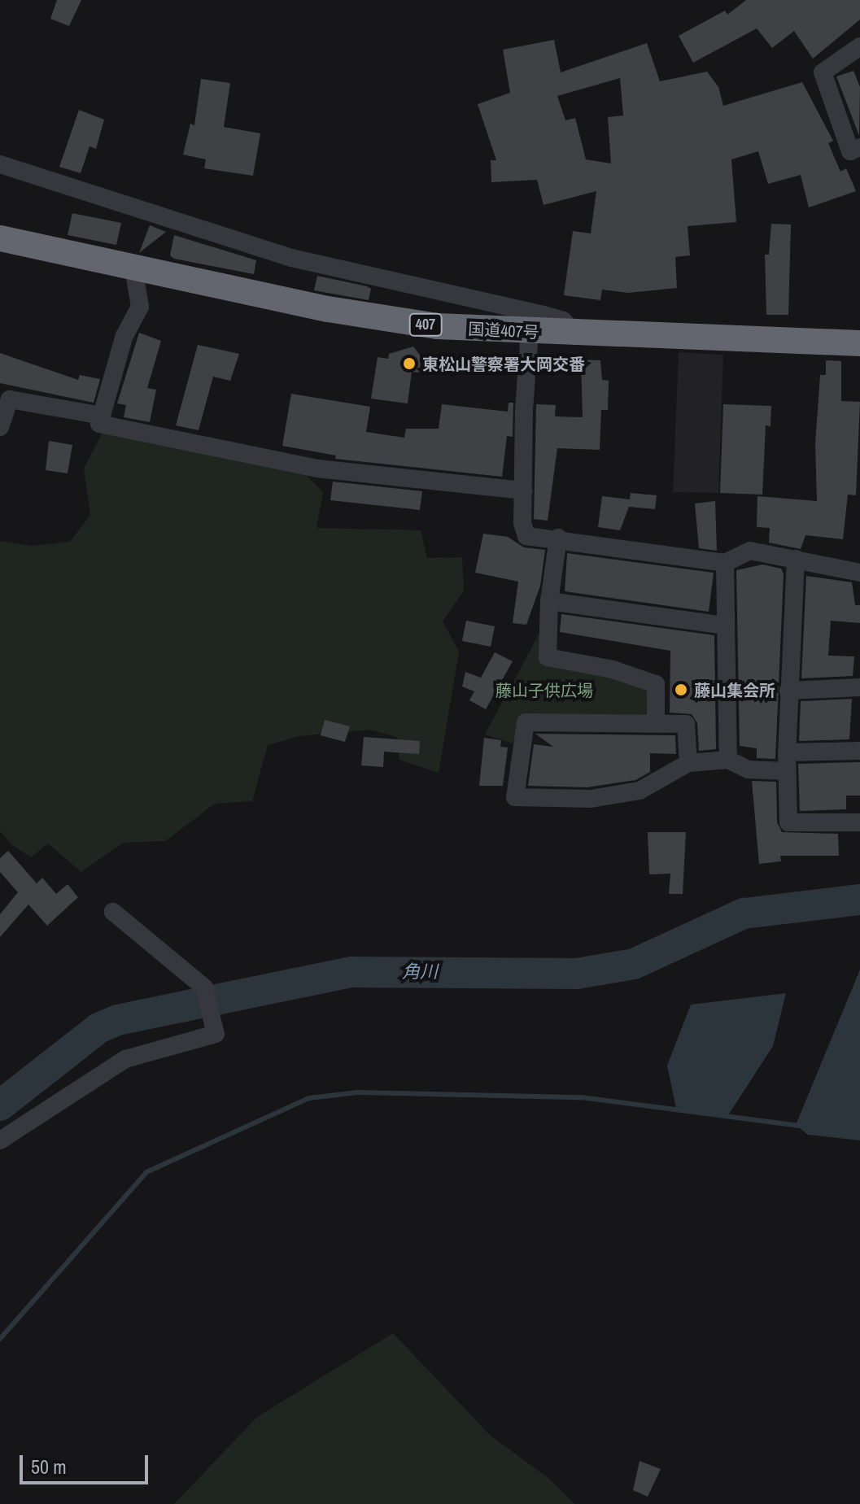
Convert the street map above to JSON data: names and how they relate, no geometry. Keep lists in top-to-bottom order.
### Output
{
  "streets": {
    "highway": ["407", "国道407号"]
  },
  "water": ["角川"],
  "parks": ["藤山子供広場"],
  "places": ["東松山警察署大岡交番", "藤山集会所"],
  "scale_bar": "50 m"
}
